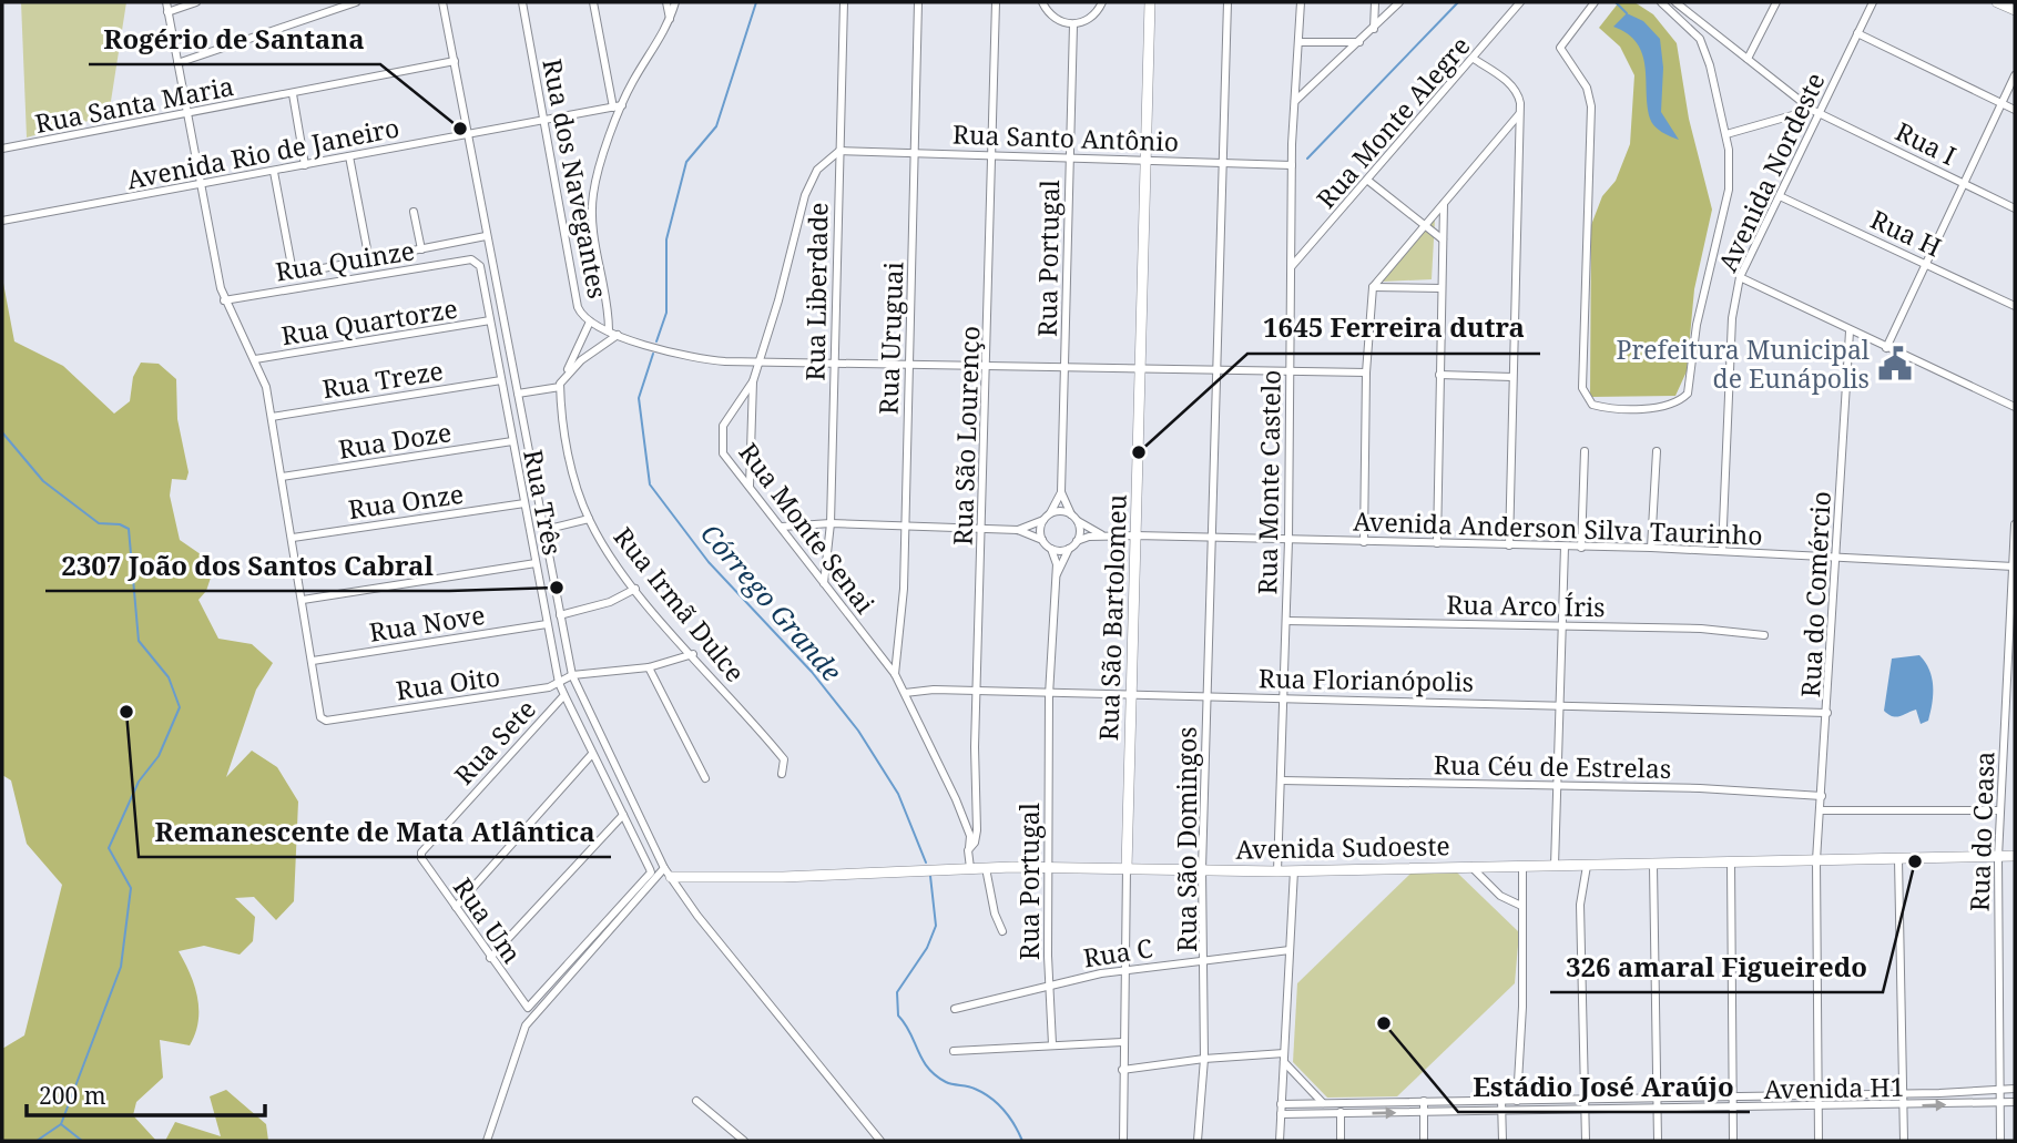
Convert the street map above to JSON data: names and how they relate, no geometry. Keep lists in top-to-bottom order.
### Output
{
  "streets": {
    "street": [
      "Rua Santa Maria",
      "Rua Monte Alegre",
      "Rua Santo Antônio",
      "Rua I",
      "Avenida Rio de Janeiro",
      "Avenida Nordeste",
      "Rua dos Navegantes",
      "Rua H",
      "Rua Portugal",
      "Rua Quinze",
      "Rua Liberdade",
      "Rua Quartorze",
      "Rua Uruguai",
      "Rua Treze",
      "Rua São Lourenço",
      "Rua Doze",
      "Rua Monte Castelo",
      "Rua Onze",
      "Rua Três",
      "Rua Monte Senai",
      "Avenida Anderson Silva Taurinho",
      "Rua do Comércio",
      "Rua Irmã Dulce",
      "Rua Arco Íris",
      "Rua São Bartolomeu",
      "Rua Nove",
      "Rua Florianópolis",
      "Rua Oito",
      "Rua Sete",
      "Rua Céu de Estrelas",
      "Rua do Ceasa",
      "Rua São Domingos",
      "Avenida Sudoeste",
      "Rua Um",
      "Rua C",
      "Avenida H1"
    ]
  },
  "crossings": [
    ["Rua Monte Alegre", "Rua Monte Castelo"],
    ["Rua Santo Antônio", "Rua Portugal"],
    ["Rua Santo Antônio", "Rua Liberdade"],
    ["Rua Santo Antônio", "Rua Uruguai"],
    ["Rua Santo Antônio", "Rua São Lourenço"],
    ["Rua Santo Antônio", "Rua Monte Castelo"],
    ["Rua Santo Antônio", "Rua São Bartolomeu"],
    ["Rua Santo Antônio", "Rua São Domingos"],
    ["Rua I", "Avenida Nordeste"],
    ["Avenida Rio de Janeiro", "Rua dos Navegantes"],
    ["Avenida Nordeste", "Rua H"],
    ["Avenida Nordeste", "Avenida Anderson Silva Taurinho"],
    ["Rua dos Navegantes", "Rua Portugal"],
    ["Rua dos Navegantes", "Rua Liberdade"],
    ["Rua dos Navegantes", "Rua Uruguai"],
    ["Rua dos Navegantes", "Rua São Lourenço"],
    ["Rua dos Navegantes", "Rua Monte Castelo"],
    ["Rua dos Navegantes", "Rua São Bartolomeu"],
    ["Rua dos Navegantes", "Rua São Domingos"],
    ["Rua Portugal", "Avenida Anderson Silva Taurinho"],
    ["Rua Portugal", "Rua Florianópolis"],
    ["Rua Portugal", "Avenida Sudoeste"],
    ["Rua Portugal", "Rua C"],
    ["Rua Quinze", "Rua Três"],
    ["Rua Liberdade", "Rua Monte Senai"],
    ["Rua Quartorze", "Rua Três"],
    ["Rua Uruguai", "Rua Monte Senai"],
    ["Rua Treze", "Rua Três"],
    ["Rua São Lourenço", "Rua Florianópolis"],
    ["Rua São Lourenço", "Avenida Sudoeste"],
    ["Rua Doze", "Rua Três"],
    ["Rua Monte Castelo", "Avenida Anderson Silva Taurinho"],
    ["Rua Monte Castelo", "Rua Arco Íris"],
    ["Rua Monte Castelo", "Rua Florianópolis"],
    ["Rua Monte Castelo", "Rua Céu de Estrelas"],
    ["Rua Monte Castelo", "Avenida Sudoeste"],
    ["Rua Onze", "Rua Três"],
    ["Rua Três", "Rua Nove"],
    ["Rua Três", "Rua Oito"],
    ["Rua Três", "Rua Sete"],
    ["Rua Três", "Rua Um"],
    ["Rua Monte Senai", "Rua Florianópolis"],
    ["Avenida Anderson Silva Taurinho", "Rua do Comércio"],
    ["Avenida Anderson Silva Taurinho", "Rua São Bartolomeu"],
    ["Avenida Anderson Silva Taurinho", "Rua do Ceasa"],
    ["Avenida Anderson Silva Taurinho", "Rua São Domingos"],
    ["Rua do Comércio", "Rua Florianópolis"],
    ["Rua do Comércio", "Rua Céu de Estrelas"],
    ["Rua do Comércio", "Avenida Sudoeste"],
    ["Rua do Comércio", "Avenida H1"],
    ["Rua São Bartolomeu", "Rua Florianópolis"],
    ["Rua São Bartolomeu", "Avenida Sudoeste"],
    ["Rua São Bartolomeu", "Rua C"],
    ["Rua Nove", "Rua Oito"],
    ["Rua Florianópolis", "Rua São Domingos"],
    ["Rua Sete", "Rua Um"],
    ["Rua do Ceasa", "Avenida Sudoeste"],
    ["Rua do Ceasa", "Avenida H1"],
    ["Rua São Domingos", "Avenida Sudoeste"],
    ["Rua São Domingos", "Rua C"]
  ],
  "water": ["Córrego Grande"],
  "places": {
    "other": [
      "Rogério de Santana",
      "1645 Ferreira dutra",
      "2307 João dos Santos Cabral",
      "Remanescente de Mata Atlântica",
      "326 amaral Figueiredo",
      "Estádio José Araújo"
    ],
    "public building": ["Prefeitura Municipal de Eunápolis"]
  },
  "scale_bar": "200 m"
}
